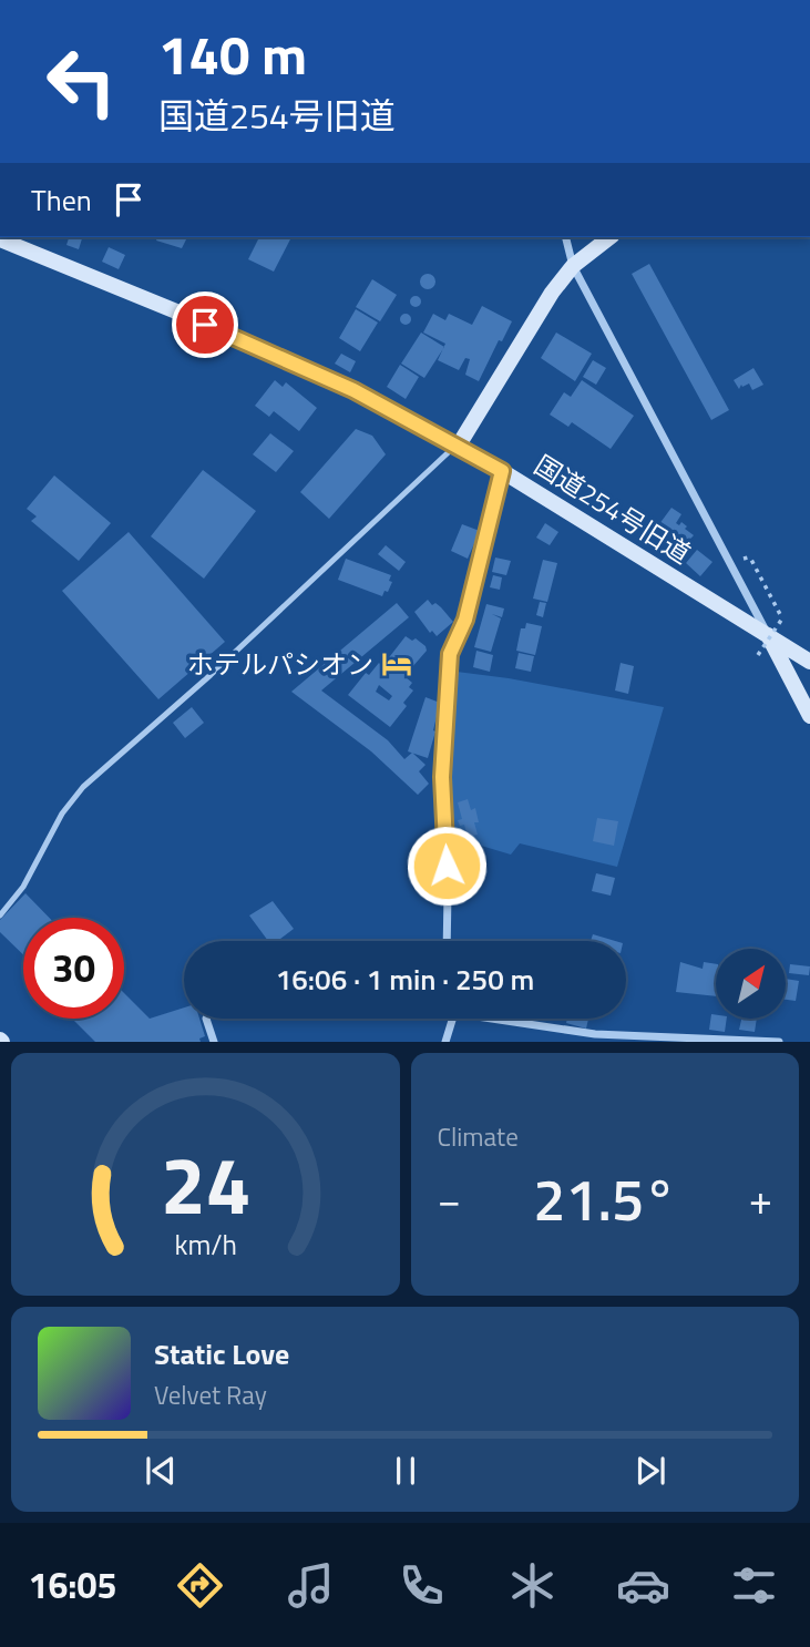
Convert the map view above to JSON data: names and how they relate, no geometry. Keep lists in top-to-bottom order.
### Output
{
  "streets": {
    "street": ["国道254号旧道"]
  },
  "places": {
    "hotel": ["ホテルパシオン"]
  },
  "north": "top right",
  "page": {
    "turn": ["140 m", "国道254号旧道"],
    "then": "Then",
    "limit": "30",
    "trip": "16:06 · 1 min · 250 m",
    "tile": "Climate",
    "heat": ["−", "21.5°", "+"],
    "song": ["Static Love", "Velvet Ray"],
    "tabs": "16:05",
    "gauge": ["24", "km/h"]
  }
}
